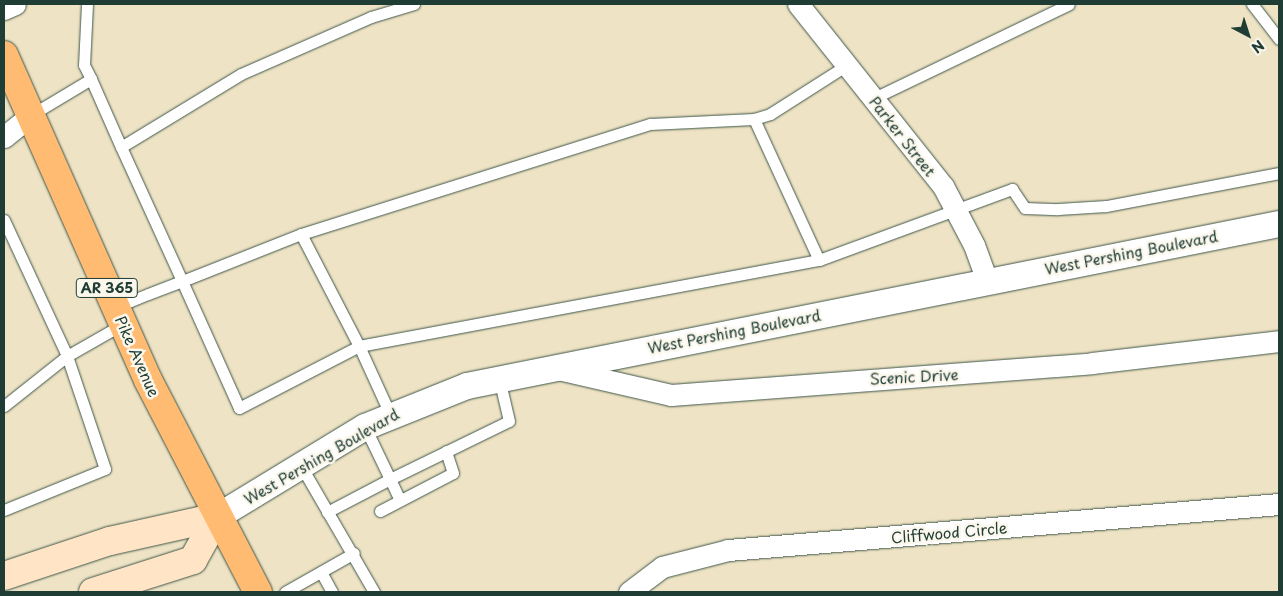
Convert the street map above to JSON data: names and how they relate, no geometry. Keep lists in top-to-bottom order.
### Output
{
  "streets": {
    "main road": ["West Pershing Boulevard", "AR 365", "Pike Avenue"],
    "street": ["Parker Street", "Scenic Drive", "Cliffwood Circle"]
  },
  "crossings": [
    ["Parker Street", "West Pershing Boulevard"],
    ["West Pershing Boulevard", "AR 365"],
    ["West Pershing Boulevard", "Pike Avenue"],
    ["West Pershing Boulevard", "Scenic Drive"],
    ["AR 365", "Pike Avenue"]
  ],
  "north": "bottom right"
}
